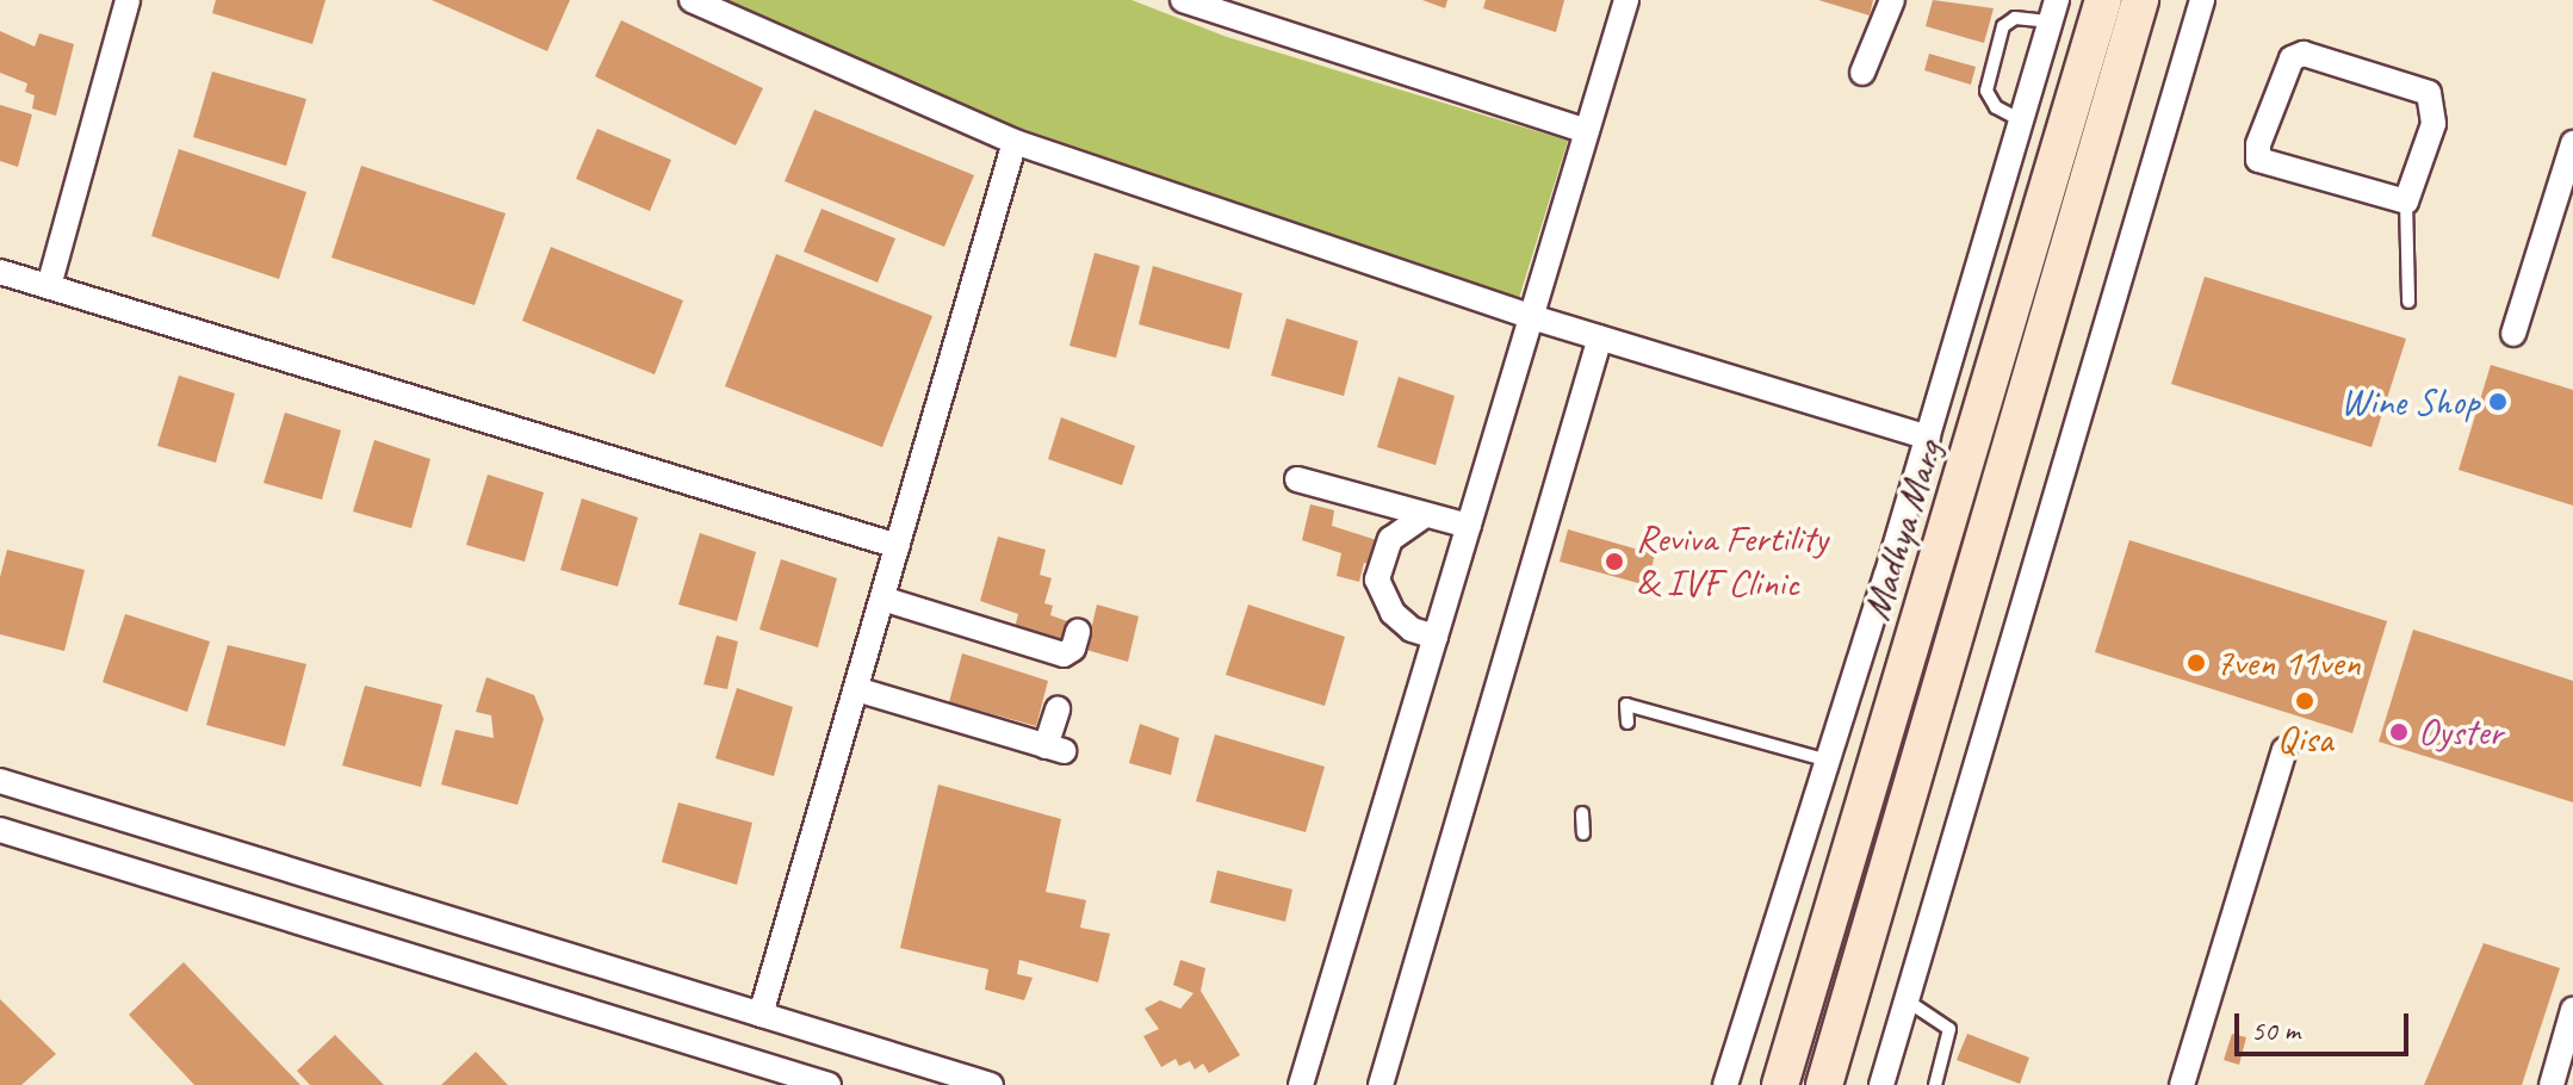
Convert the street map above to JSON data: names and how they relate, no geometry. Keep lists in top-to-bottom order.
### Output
{
  "streets": {
    "main road": ["Madhya Marg"]
  },
  "places": [
    "Wine Shop",
    "Reviva Fertility & IVF Clinic",
    "7ven 11ven",
    "Qisa",
    "Oyster"
  ],
  "scale_bar": "50 m"
}
